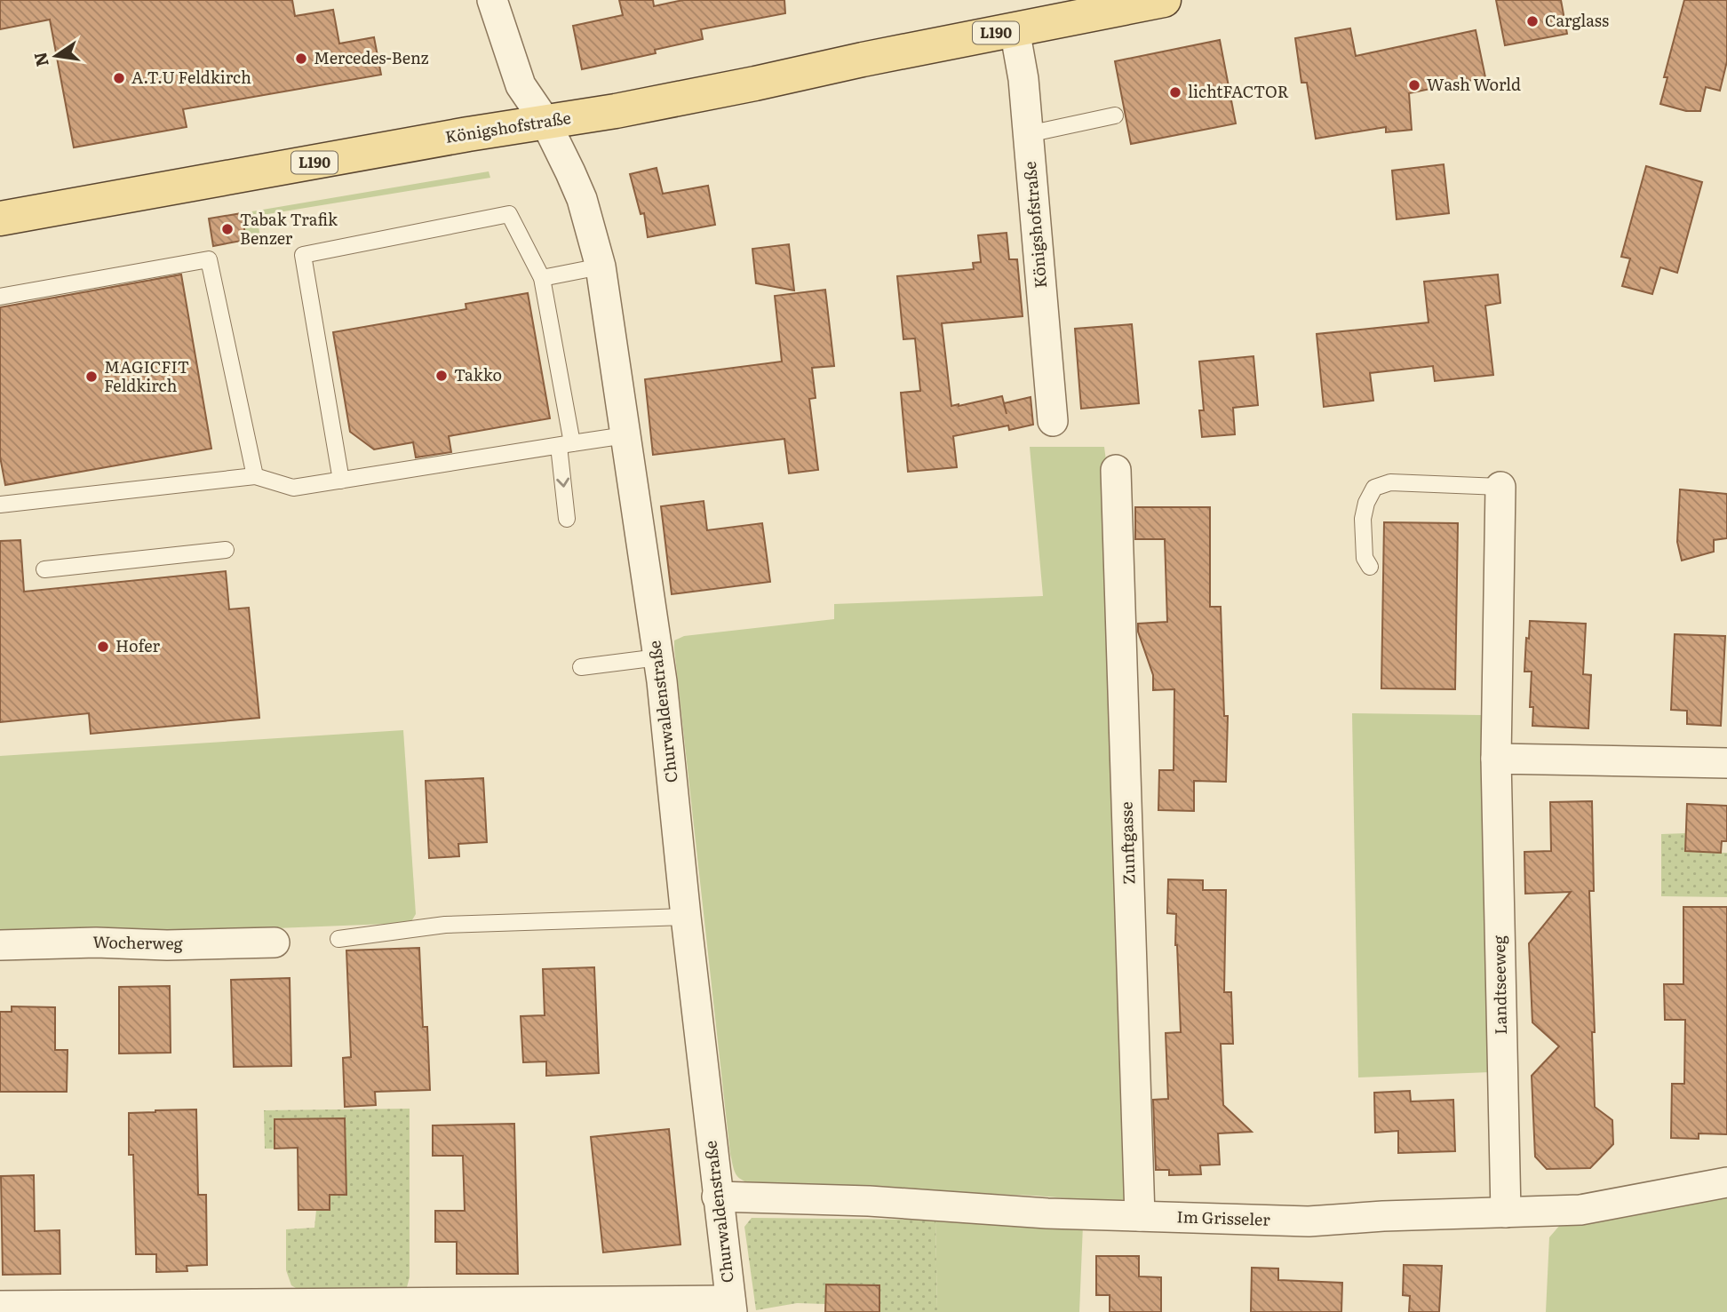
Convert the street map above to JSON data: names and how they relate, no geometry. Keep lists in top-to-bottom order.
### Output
{
  "streets": {
    "main road": ["L190", "Königshofstraße"],
    "street": [
      "Churwaldenstraße",
      "Zunftgasse",
      "Wocherweg",
      "Landtseeweg",
      "Im Grisseler"
    ]
  },
  "crossings": [
    ["Königshofstraße", "Churwaldenstraße"],
    ["Churwaldenstraße", "Im Grisseler"],
    ["Zunftgasse", "Im Grisseler"],
    ["Landtseeweg", "Im Grisseler"]
  ],
  "places": [
    "Carglass",
    "Mercedes-Benz",
    "A.T.U Feldkirch",
    "Wash World",
    "lichtFACTOR",
    "Tabak Trafik Benzer",
    "Takko",
    "MAGICFIT Feldkirch",
    "Hofer"
  ],
  "north": "left"
}
